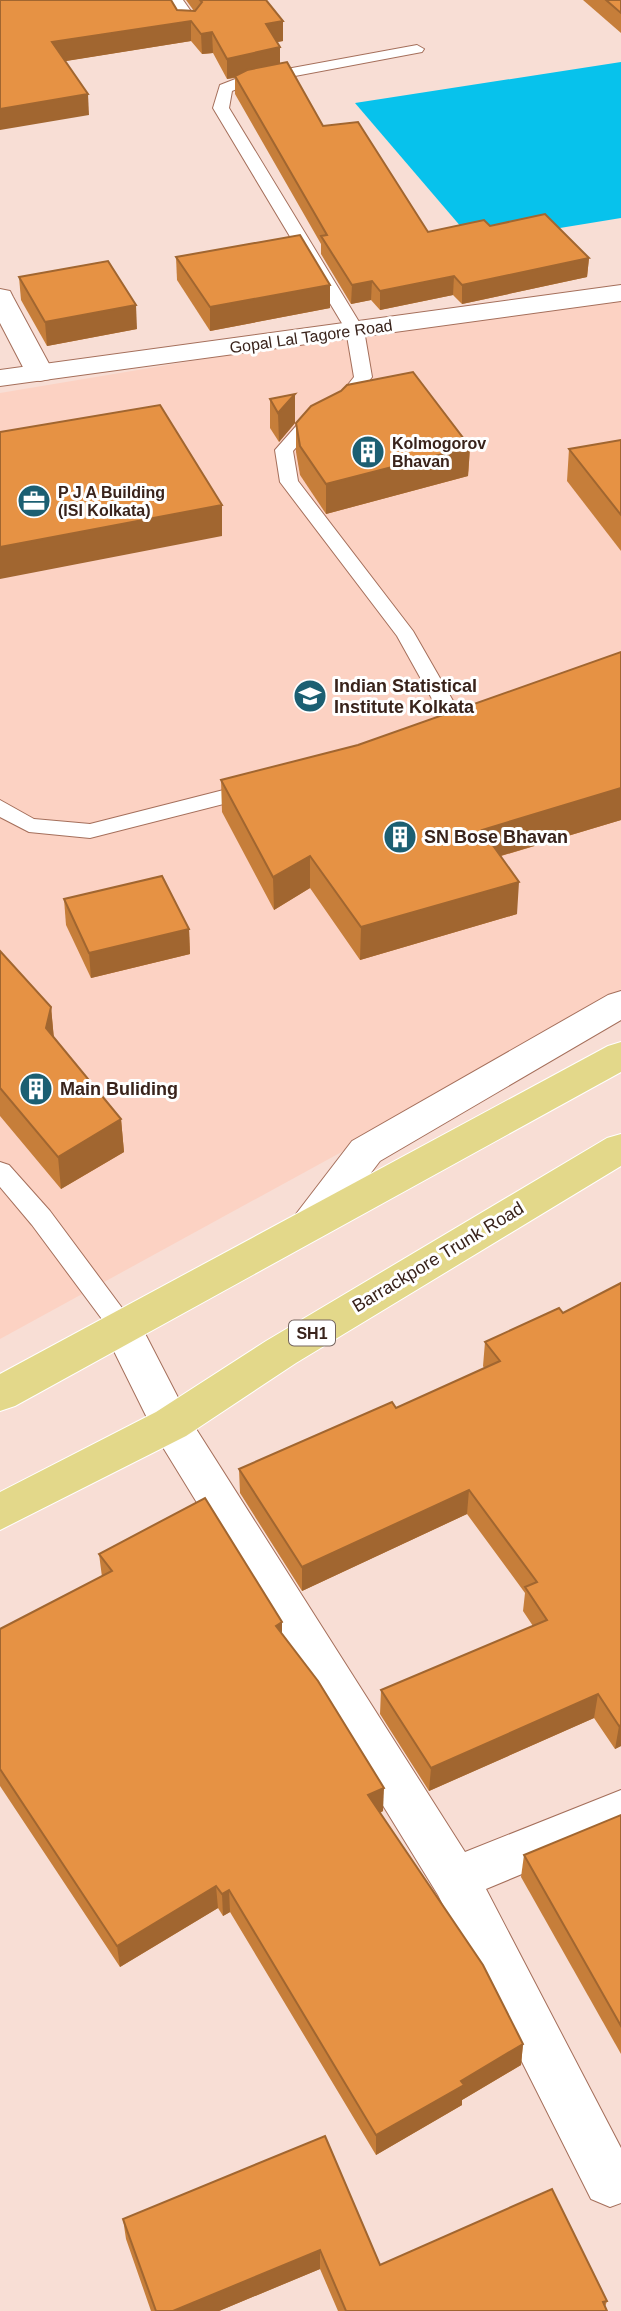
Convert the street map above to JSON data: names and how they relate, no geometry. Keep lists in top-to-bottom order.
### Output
{
  "streets": {
    "main road": ["Barrackpore Trunk Road", "SH1"],
    "street": ["Gopal Lal Tagore Road"]
  },
  "places": {
    "building": ["Kolmogorov Bhavan", "SN Bose Bhavan", "Main Buliding"],
    "office": ["P J A Building (ISI Kolkata)"],
    "school or university": ["Indian Statistical Institute Kolkata"]
  }
}
